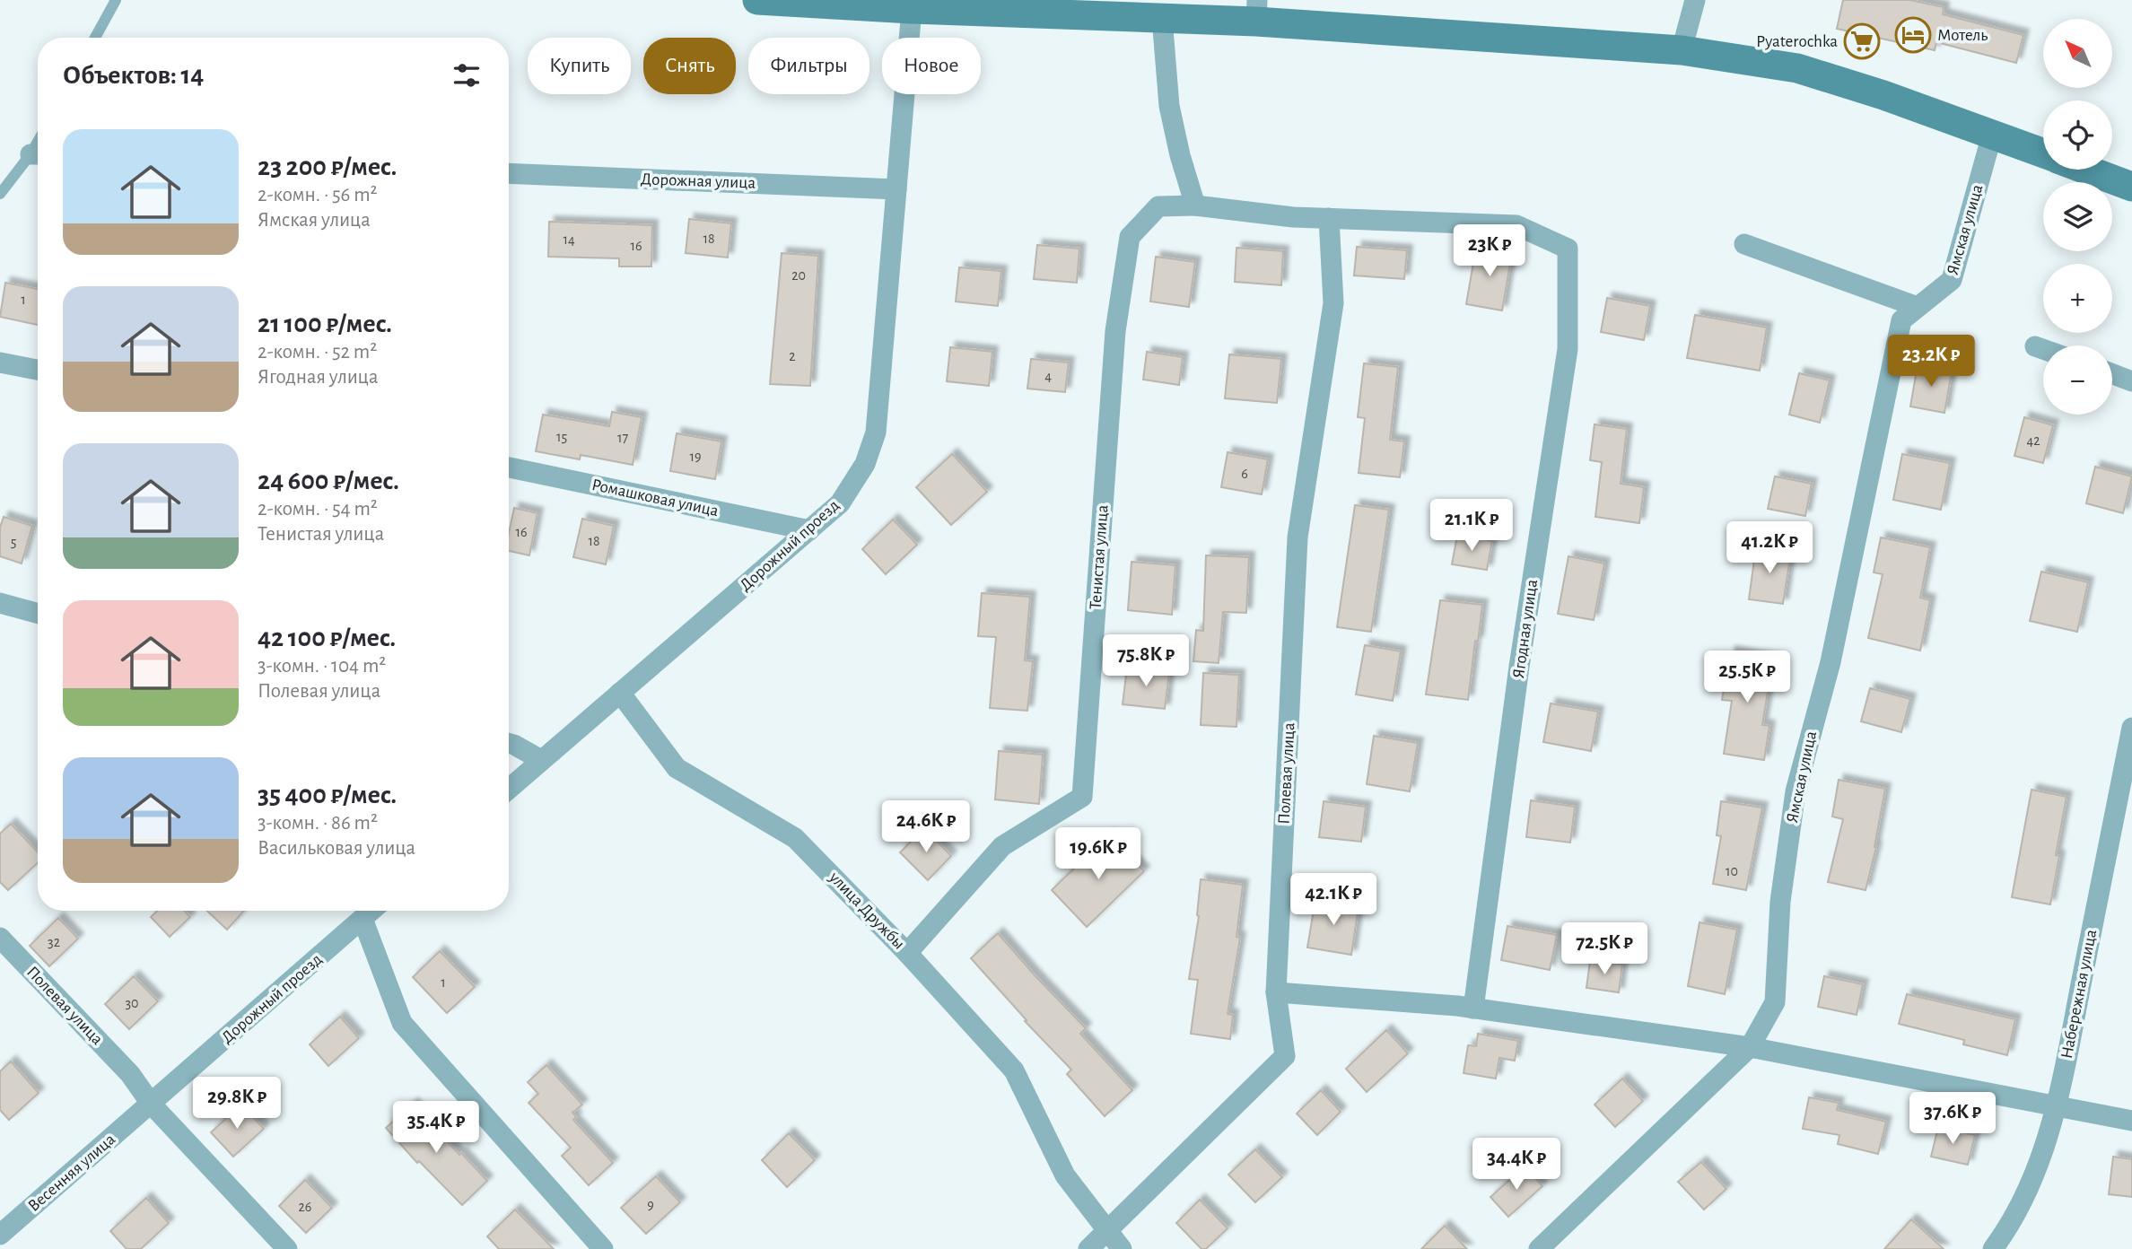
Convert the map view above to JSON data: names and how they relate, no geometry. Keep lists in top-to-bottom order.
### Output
{
  "streets": {
    "street": [
      "Дорожная улица",
      "Ямская улица",
      "Ромашковая улица",
      "Дорожный проезд",
      "Тенистая улица",
      "Ягодная улица",
      "Полевая улица",
      "улица Дружбы",
      "Набережная улица",
      "Весенняя улица"
    ]
  },
  "crossings": [
    ["Дорожная улица", "Дорожный проезд"],
    ["Ромашковая улица", "Дорожный проезд"],
    ["Дорожный проезд", "Полевая улица"],
    ["Дорожный проезд", "улица Дружбы"],
    ["Дорожный проезд", "Весенняя улица"],
    ["Тенистая улица", "улица Дружбы"],
    ["Ягодная улица", "Полевая улица"],
    ["Полевая улица", "улица Дружбы"],
    ["Полевая улица", "Весенняя улица"]
  ],
  "places": {
    "hotel": ["Мотель"],
    "supermarket": ["Pyaterochka"]
  },
  "house_numbers": [
    "18",
    "14",
    "16",
    "20",
    "1",
    "2",
    "4",
    "15",
    "17",
    "42",
    "19",
    "6",
    "16",
    "18",
    "5",
    "10",
    "32",
    "1",
    "30",
    "9",
    "26"
  ],
  "north": "top left",
  "page": {
    "map_buttons": ["+", "−"],
    "chip": [
      "Купить",
      "Снять",
      "Фильтры",
      "Новое"
    ],
    "heading": "Объектов: 14",
    "list": [
      {
        "name": "23 200 ₽/мес.",
        "note": "2-комн. · 56 m² · Ямская улица"
      },
      {
        "name": "21 100 ₽/мес.",
        "note": "2-комн. · 52 m² · Ягодная улица"
      },
      {
        "name": "24 600 ₽/мес.",
        "note": "2-комн. · 54 m² · Тенистая улица"
      },
      {
        "name": "42 100 ₽/мес.",
        "note": "3-комн. · 104 m² · Полевая улица"
      },
      {
        "name": "35 400 ₽/мес.",
        "note": "3-комн. · 86 m² · Васильковая улица"
      }
    ],
    "price": [
      "23K ₽",
      "23.2K ₽",
      "21.1K ₽",
      "41.2K ₽",
      "75.8K ₽",
      "25.5K ₽",
      "24.6K ₽",
      "19.6K ₽",
      "42.1K ₽",
      "72.5K ₽",
      "29.8K ₽",
      "37.6K ₽",
      "35.4K ₽",
      "34.4K ₽"
    ]
  }
}
